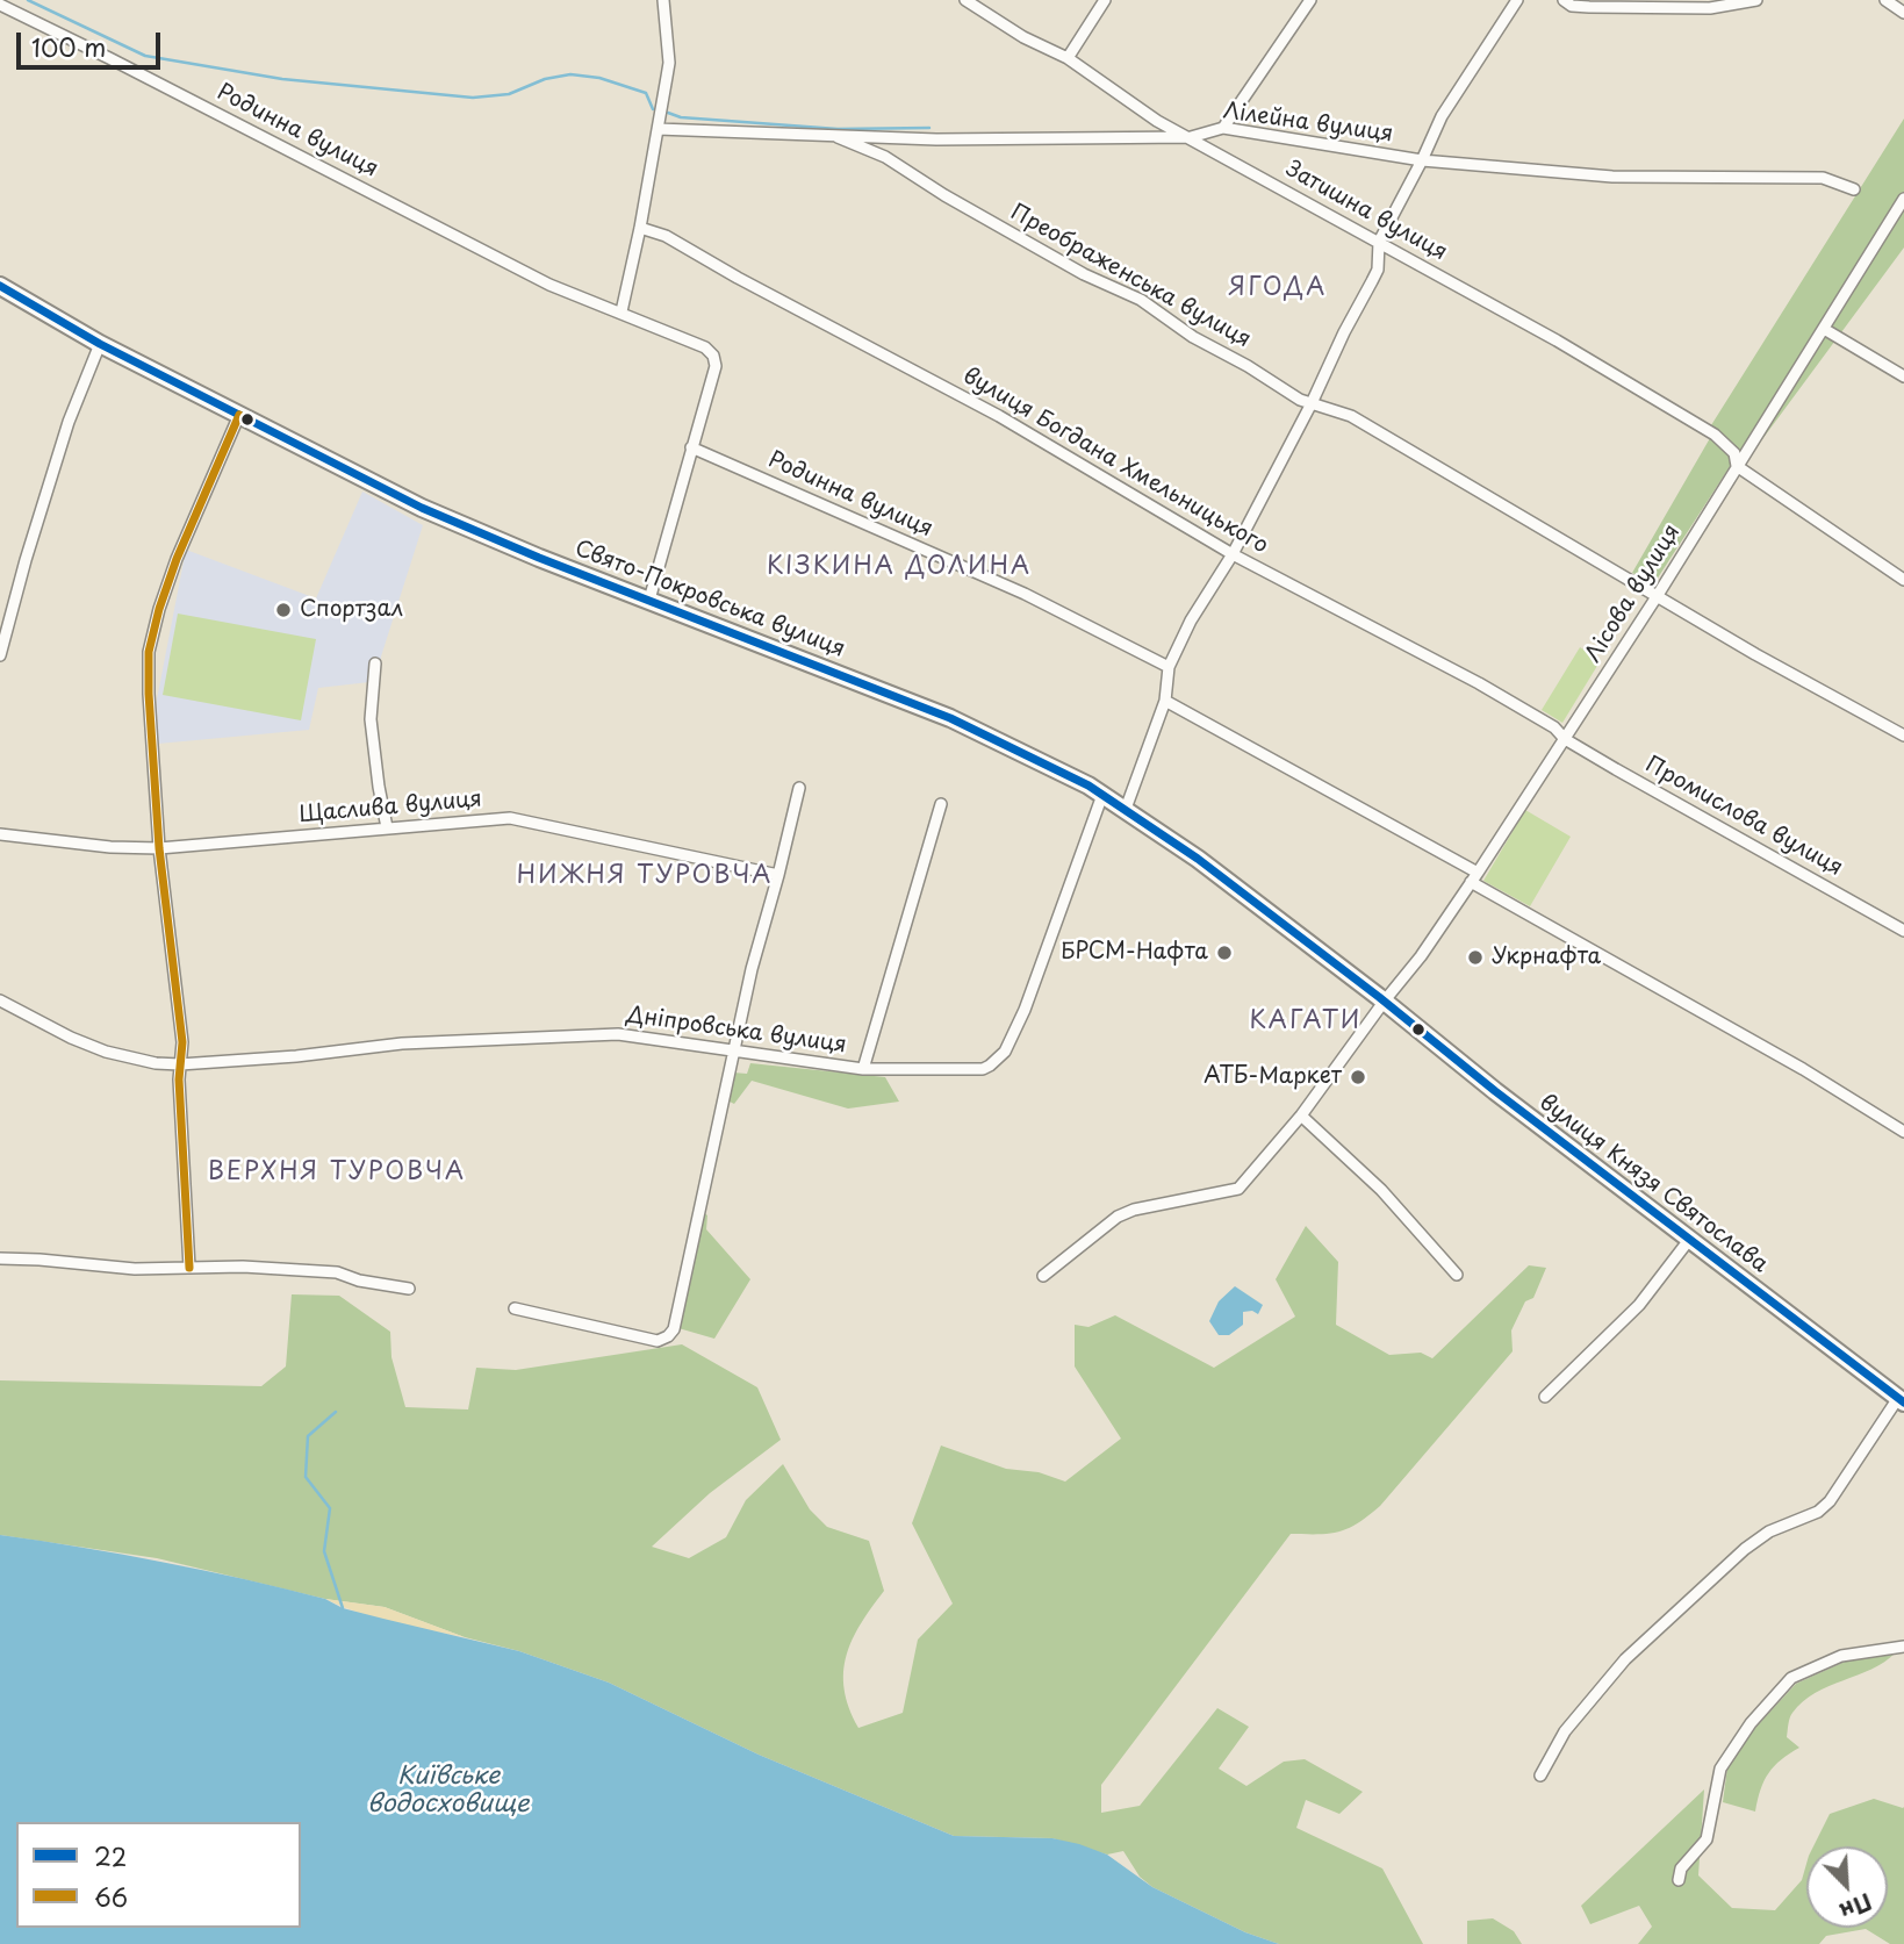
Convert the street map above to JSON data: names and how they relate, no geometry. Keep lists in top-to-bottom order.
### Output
{
  "streets": {
    "main road": ["Свято-Покровська вулиця", "вулиця Князя Святослава"],
    "street": [
      "Лілейна вулиця",
      "Родинна вулиця",
      "Затишна вулиця",
      "Преображенська вулиця",
      "вулиця Богдана Хмельницького",
      "Лісова вулиця",
      "Щаслива вулиця",
      "Промислова вулиця",
      "Дніпровська вулиця"
    ]
  },
  "crossings": [
    ["Лілейна вулиця", "Затишна вулиця"],
    ["Лілейна вулиця", "Преображенська вулиця"],
    ["Затишна вулиця", "Лісова вулиця"],
    ["Преображенська вулиця", "Лісова вулиця"],
    ["вулиця Богдана Хмельницького", "Лісова вулиця"],
    ["вулиця Богдана Хмельницького", "Промислова вулиця"],
    ["Лісова вулиця", "Свято-Покровська вулиця"],
    ["Лісова вулиця", "Промислова вулиця"],
    ["Лісова вулиця", "вулиця Князя Святослава"],
    ["Свято-Покровська вулиця", "Дніпровська вулиця"],
    ["Свято-Покровська вулиця", "вулиця Князя Святослава"]
  ],
  "districts": [
    "ЯГОДА",
    "КІЗКИНА ДОЛИНА",
    "НИЖНЯ ТУРОВЧА",
    "КАГАТИ",
    "ВЕРХНЯ ТУРОВЧА"
  ],
  "water": ["Київське водосховище"],
  "places": [
    "Спортзал",
    "БРСМ-Нафта",
    "Укрнафта",
    "АТБ-Маркет"
  ],
  "lines": ["transit line 22", "transit line 66"],
  "legend": ["22", "66"],
  "scale_bar": "100 m",
  "north": "bottom right"
}
